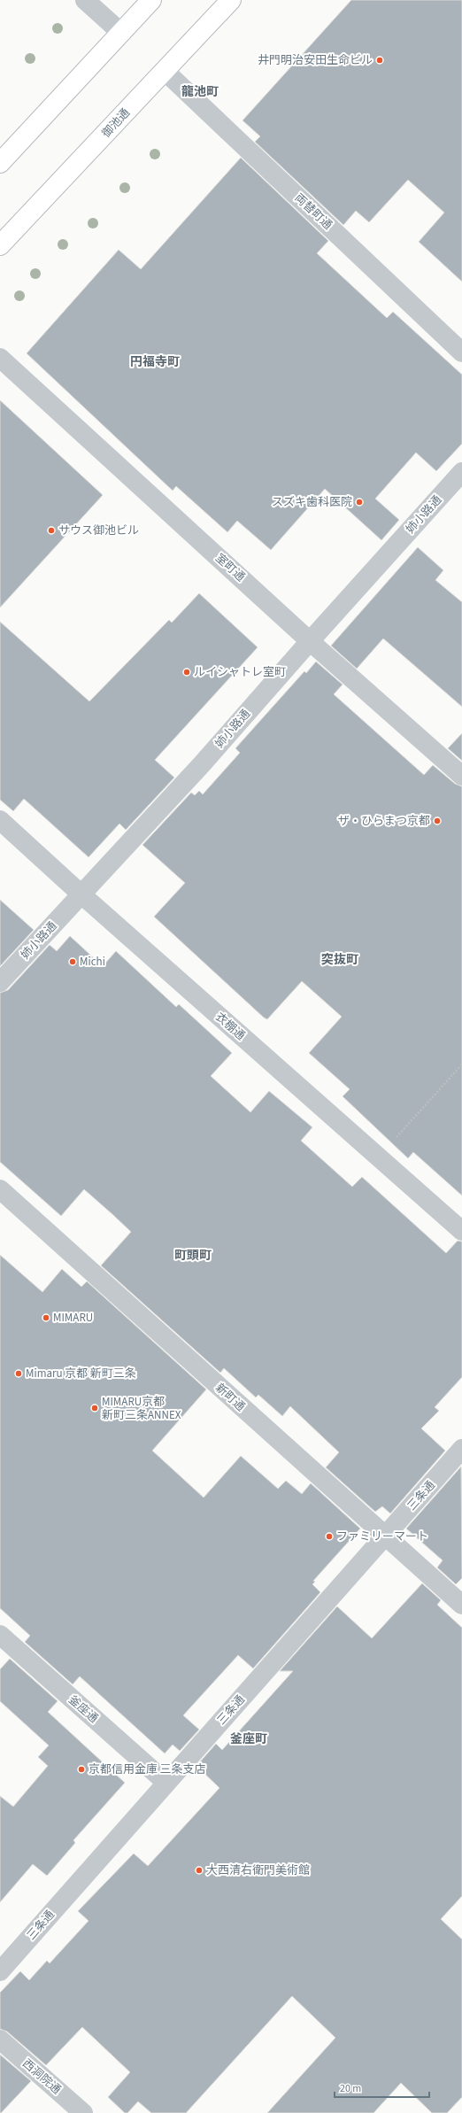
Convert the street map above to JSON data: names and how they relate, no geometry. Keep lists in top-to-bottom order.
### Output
{
  "streets": {
    "main road": ["御池通"],
    "street": [
      "両替町通",
      "姉小路通",
      "室町通",
      "衣棚通",
      "新町通",
      "三条通",
      "釜座通",
      "西洞院通"
    ]
  },
  "crossings": [
    ["御池通", "両替町通"],
    ["姉小路通", "室町通"],
    ["姉小路通", "衣棚通"],
    ["新町通", "三条通"],
    ["三条通", "釜座通"]
  ],
  "districts": [
    "龍池町",
    "円福寺町",
    "突抜町",
    "町頭町",
    "釜座町"
  ],
  "places": [
    "井門明治安田生命ビル",
    "スズキ歯科医院",
    "サウス御池ビル",
    "ルイシャトレ室町",
    "ザ・ひらまつ京都",
    "Michi",
    "MIMARU",
    "Mimaru 京都 新町三条",
    "MIMARU京都 新町三条ANNEX",
    "ファミリーマート",
    "京都信用金庫 三条支店",
    "大西清右衛門美術館"
  ],
  "scale_bar": "20 m"
}
